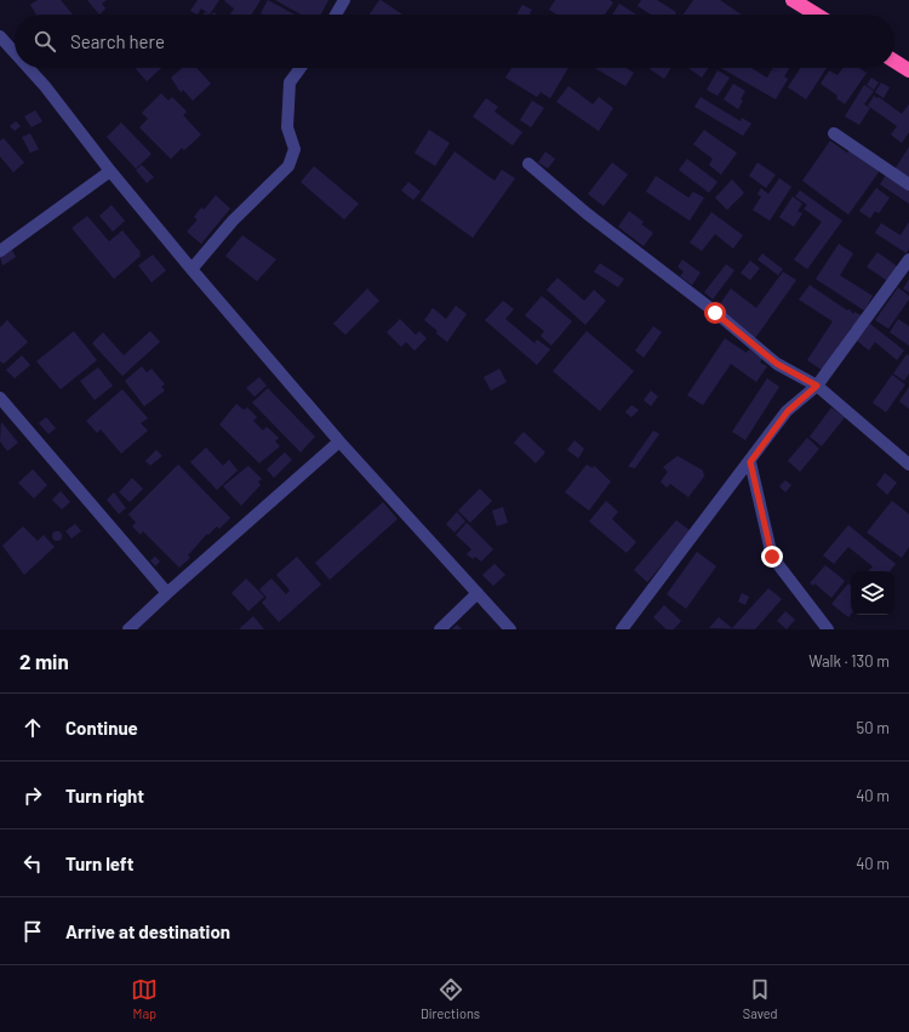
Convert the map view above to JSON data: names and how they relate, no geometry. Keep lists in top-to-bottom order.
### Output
{
  "page": {
    "search": "Search here",
    "heading": ["2 min", "Walk · 130 m"],
    "list": [
      ["Continue", "50 m"],
      ["Turn right", "40 m"],
      ["Turn left", "40 m"],
      "Arrive at destination"
    ],
    "nav": ["Map", "Directions", "Saved"]
  }
}
